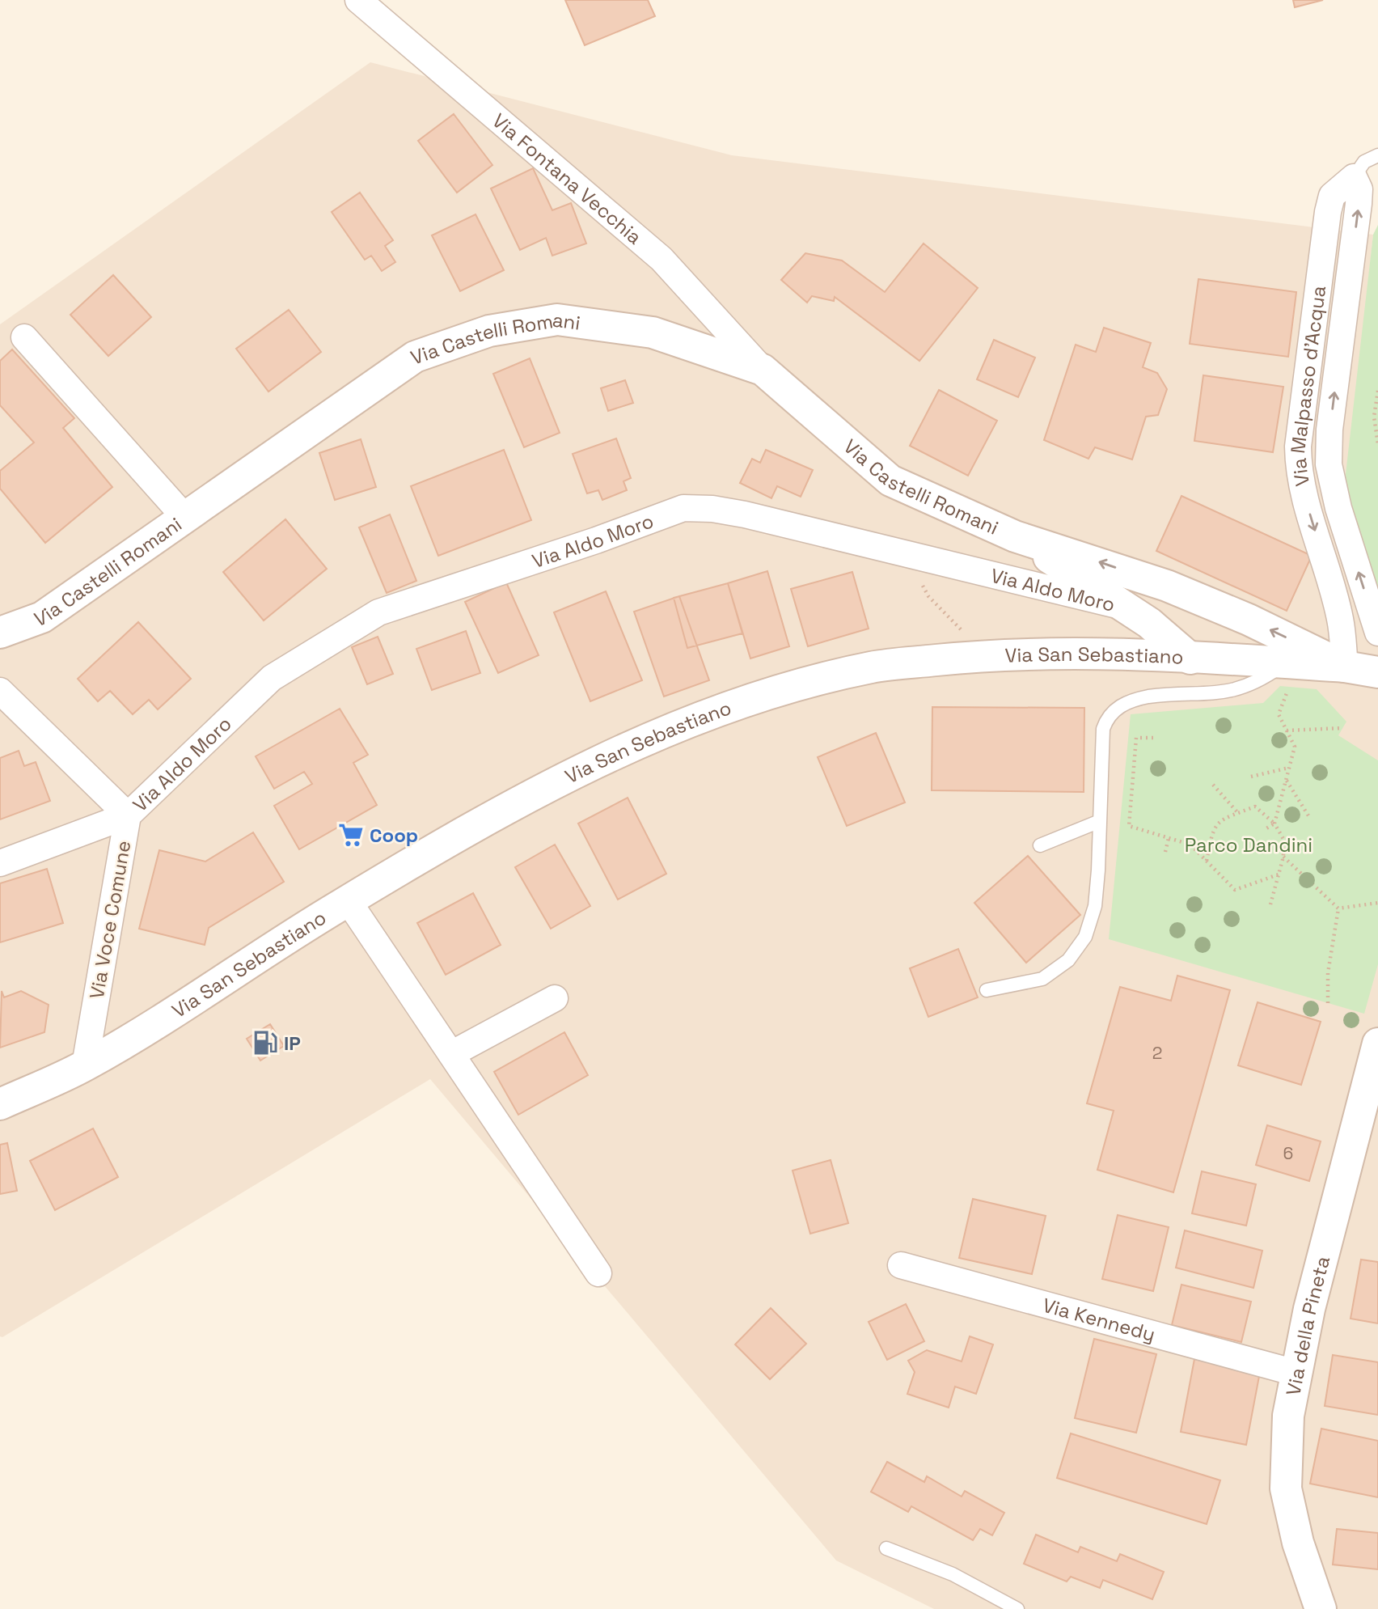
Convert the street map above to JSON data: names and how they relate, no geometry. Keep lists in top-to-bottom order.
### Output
{
  "streets": {
    "street": [
      "Via Fontana Vecchia",
      "Via Castelli Romani",
      "Via Malpasso d'Acqua",
      "Via Aldo Moro",
      "Via San Sebastiano",
      "Via Voce Comune",
      "Via Kennedy",
      "Via della Pineta"
    ]
  },
  "crossings": [
    ["Via Fontana Vecchia", "Via Castelli Romani"],
    ["Via Malpasso d'Acqua", "Via San Sebastiano"],
    ["Via Aldo Moro", "Via Voce Comune"],
    ["Via San Sebastiano", "Via Voce Comune"],
    ["Via Kennedy", "Via della Pineta"]
  ],
  "parks": ["Parco Dandini"],
  "places": {
    "supermarket": ["Coop"],
    "fuel station": ["IP"]
  },
  "house_numbers": ["2", "6"]
}
